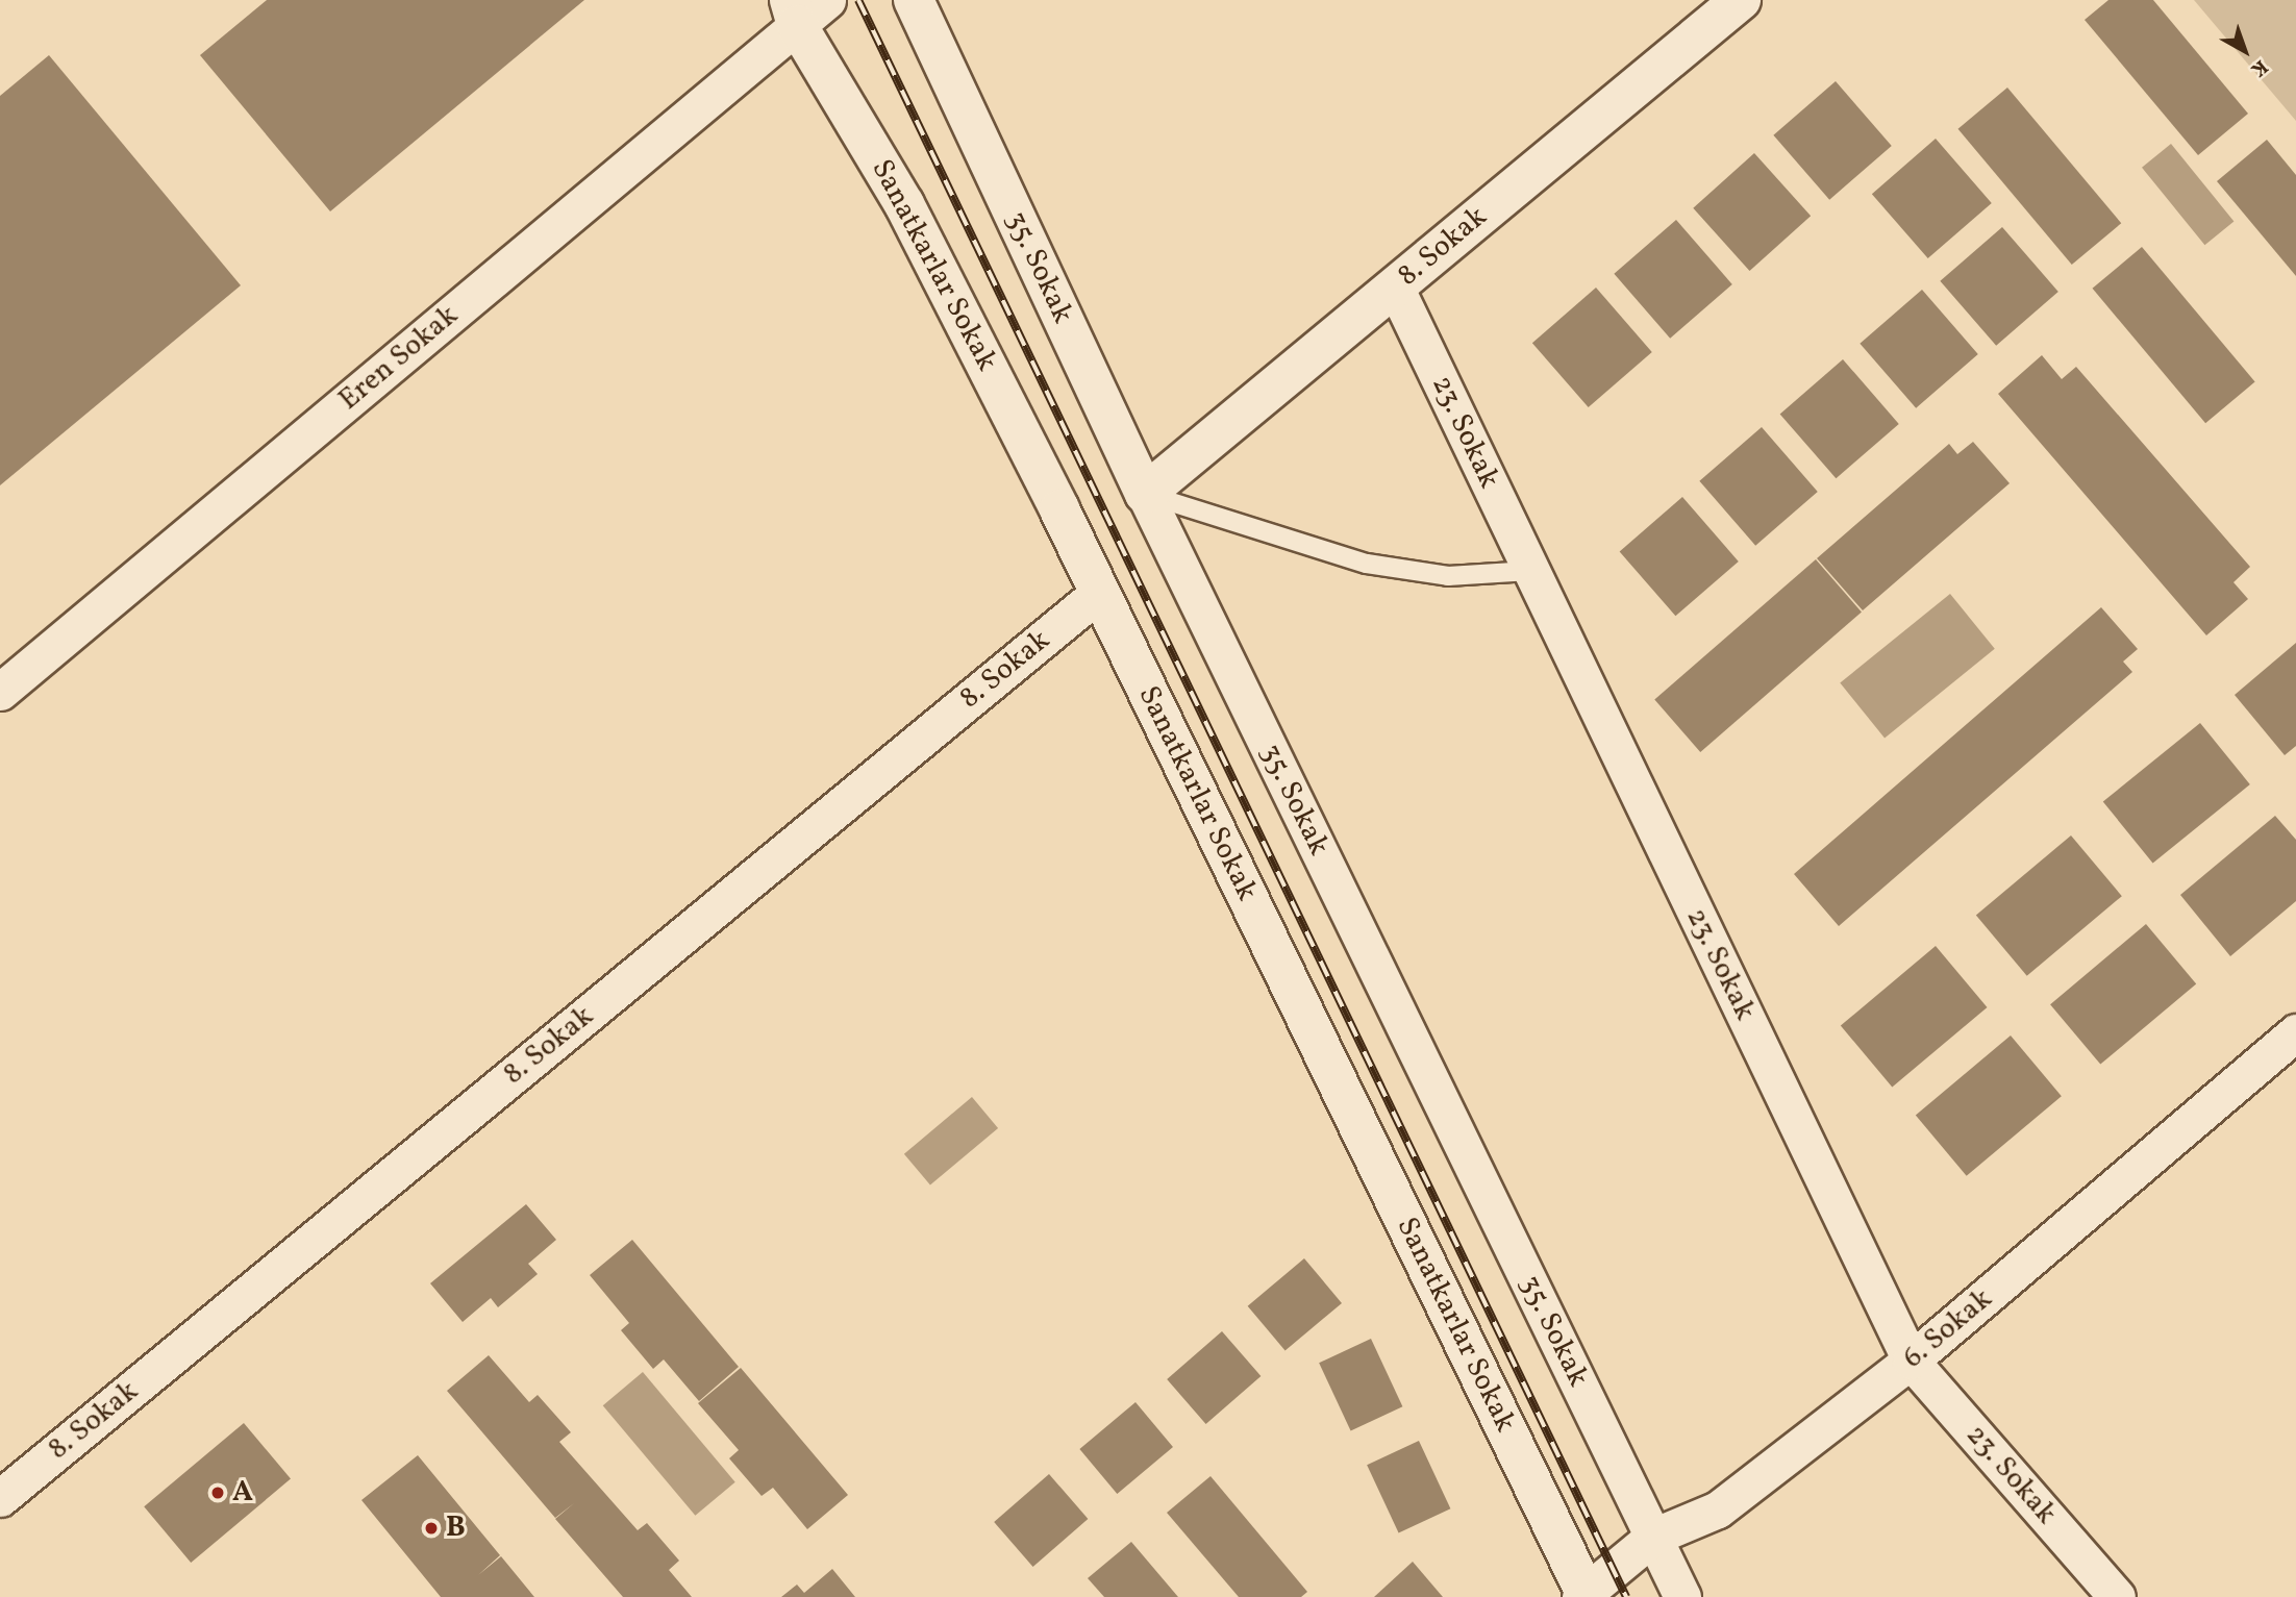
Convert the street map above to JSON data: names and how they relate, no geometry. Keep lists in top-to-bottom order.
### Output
{
  "streets": {
    "street": [
      "8. Sokak",
      "Sanatkarlar Sokak",
      "35. Sokak",
      "Eren Sokak",
      "23. Sokak",
      "6. Sokak"
    ]
  },
  "crossings": [
    ["8. Sokak", "Sanatkarlar Sokak"],
    ["8. Sokak", "35. Sokak"],
    ["8. Sokak", "23. Sokak"],
    ["Sanatkarlar Sokak", "Eren Sokak"],
    ["Sanatkarlar Sokak", "6. Sokak"],
    ["35. Sokak", "6. Sokak"],
    ["23. Sokak", "6. Sokak"]
  ],
  "places": ["A", "B"],
  "north": "bottom right"
}
